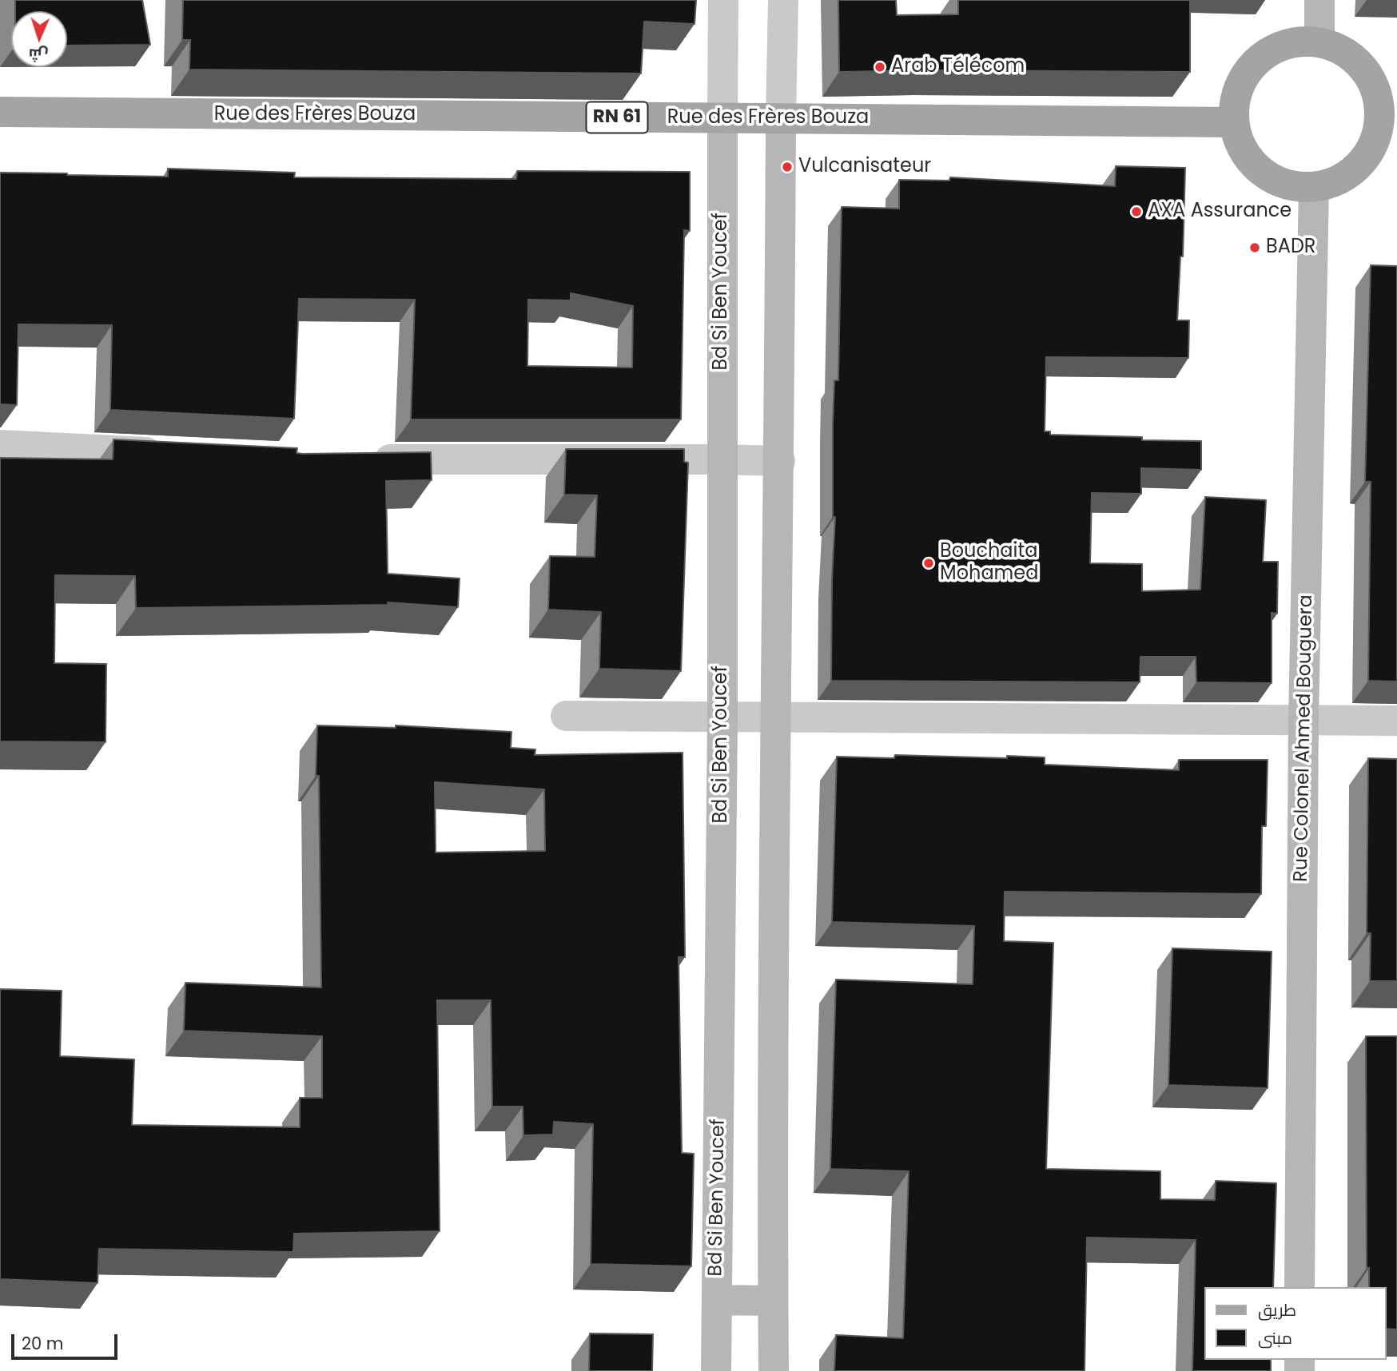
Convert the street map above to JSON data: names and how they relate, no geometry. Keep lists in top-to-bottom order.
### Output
{
  "streets": {
    "main road": ["Rue des Frères Bouza", "RN 61"],
    "street": ["Bd Si Ben Youcef", "Rue Colonel Ahmed Bouguera"]
  },
  "crossings": [
    ["Rue des Frères Bouza", "Bd Si Ben Youcef"],
    ["Rue des Frères Bouza", "Rue Colonel Ahmed Bouguera"]
  ],
  "places": [
    "Arab Télécom",
    "Vulcanisateur",
    "AXA Assurance",
    "BADR",
    "Bouchaita Mohamed"
  ],
  "legend": ["طريق", "مبنى"],
  "scale_bar": "20 m",
  "north": "bottom"
}
